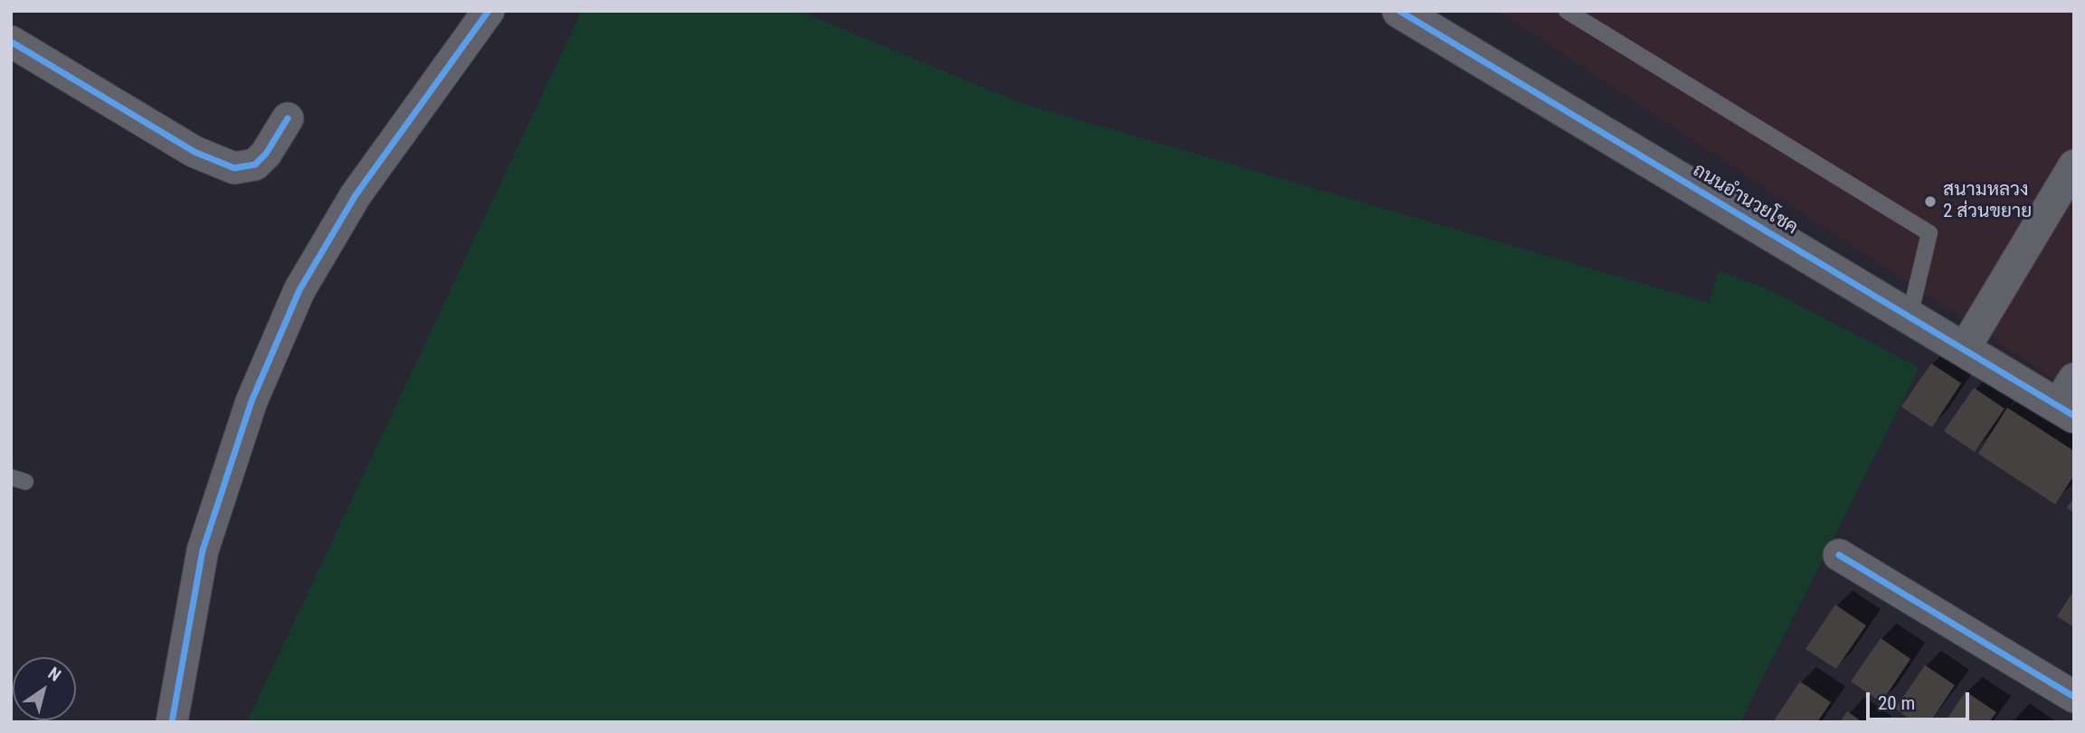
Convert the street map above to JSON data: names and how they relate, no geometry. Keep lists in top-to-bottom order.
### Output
{
  "streets": {
    "street": ["ถนนอำนวยโชค"]
  },
  "places": ["สนามหลวง 2 ส่วนขยาย"],
  "scale_bar": "20 m",
  "north": "top right"
}
